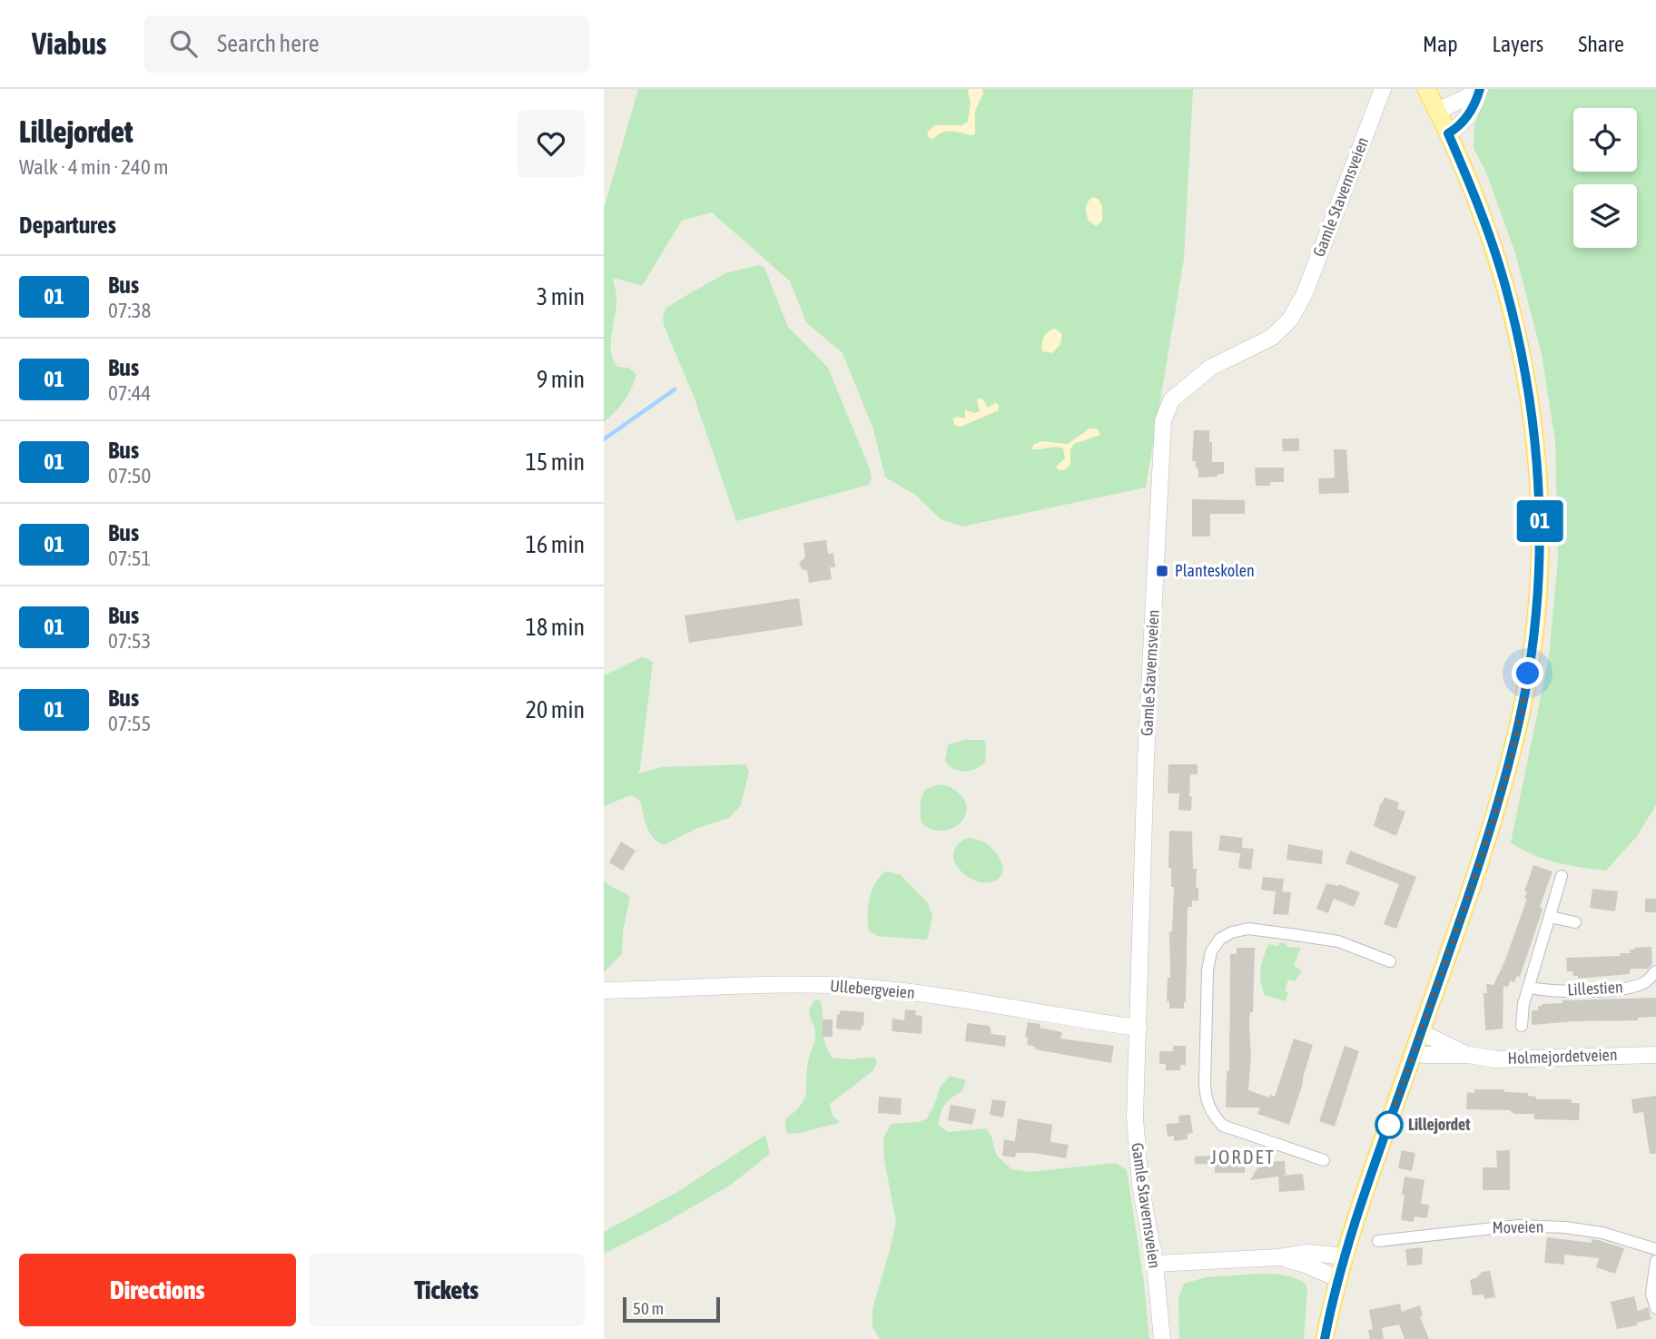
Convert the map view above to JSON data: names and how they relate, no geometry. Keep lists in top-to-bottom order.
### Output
{
  "streets": {
    "street": [
      "Gamle Stavernsveien",
      "Lillestien",
      "Ullebergveien",
      "Holmejordetveien",
      "Moveien"
    ]
  },
  "crossings": [
    ["Gamle Stavernsveien", "Ullebergveien"]
  ],
  "districts": ["JORDET"],
  "places": {
    "transit": ["Planteskolen"],
    "other": ["Lillejordet"]
  },
  "lines": ["bus line 01"],
  "scale_bar": "50 m",
  "page": {
    "header": "Viabus",
    "search": "Search here",
    "nav": ["Map", "Layers", "Share"],
    "heading": [
      ["Lillejordet", "Walk · 4 min · 240 m"],
      "Departures"
    ],
    "on_map": "01",
    "list": [
      {
        "mark": "01",
        "name": "Bus",
        "note": "07:38",
        "value": "3 min"
      },
      {
        "mark": "01",
        "name": "Bus",
        "note": "07:44",
        "value": "9 min"
      },
      {
        "mark": "01",
        "name": "Bus",
        "note": "07:50",
        "value": "15 min"
      },
      {
        "mark": "01",
        "name": "Bus",
        "note": "07:51",
        "value": "16 min"
      },
      {
        "mark": "01",
        "name": "Bus",
        "note": "07:53",
        "value": "18 min"
      },
      {
        "mark": "01",
        "name": "Bus",
        "note": "07:55",
        "value": "20 min"
      }
    ],
    "buttons": ["Directions", "Tickets"],
    "scale": "50 m"
  }
}
